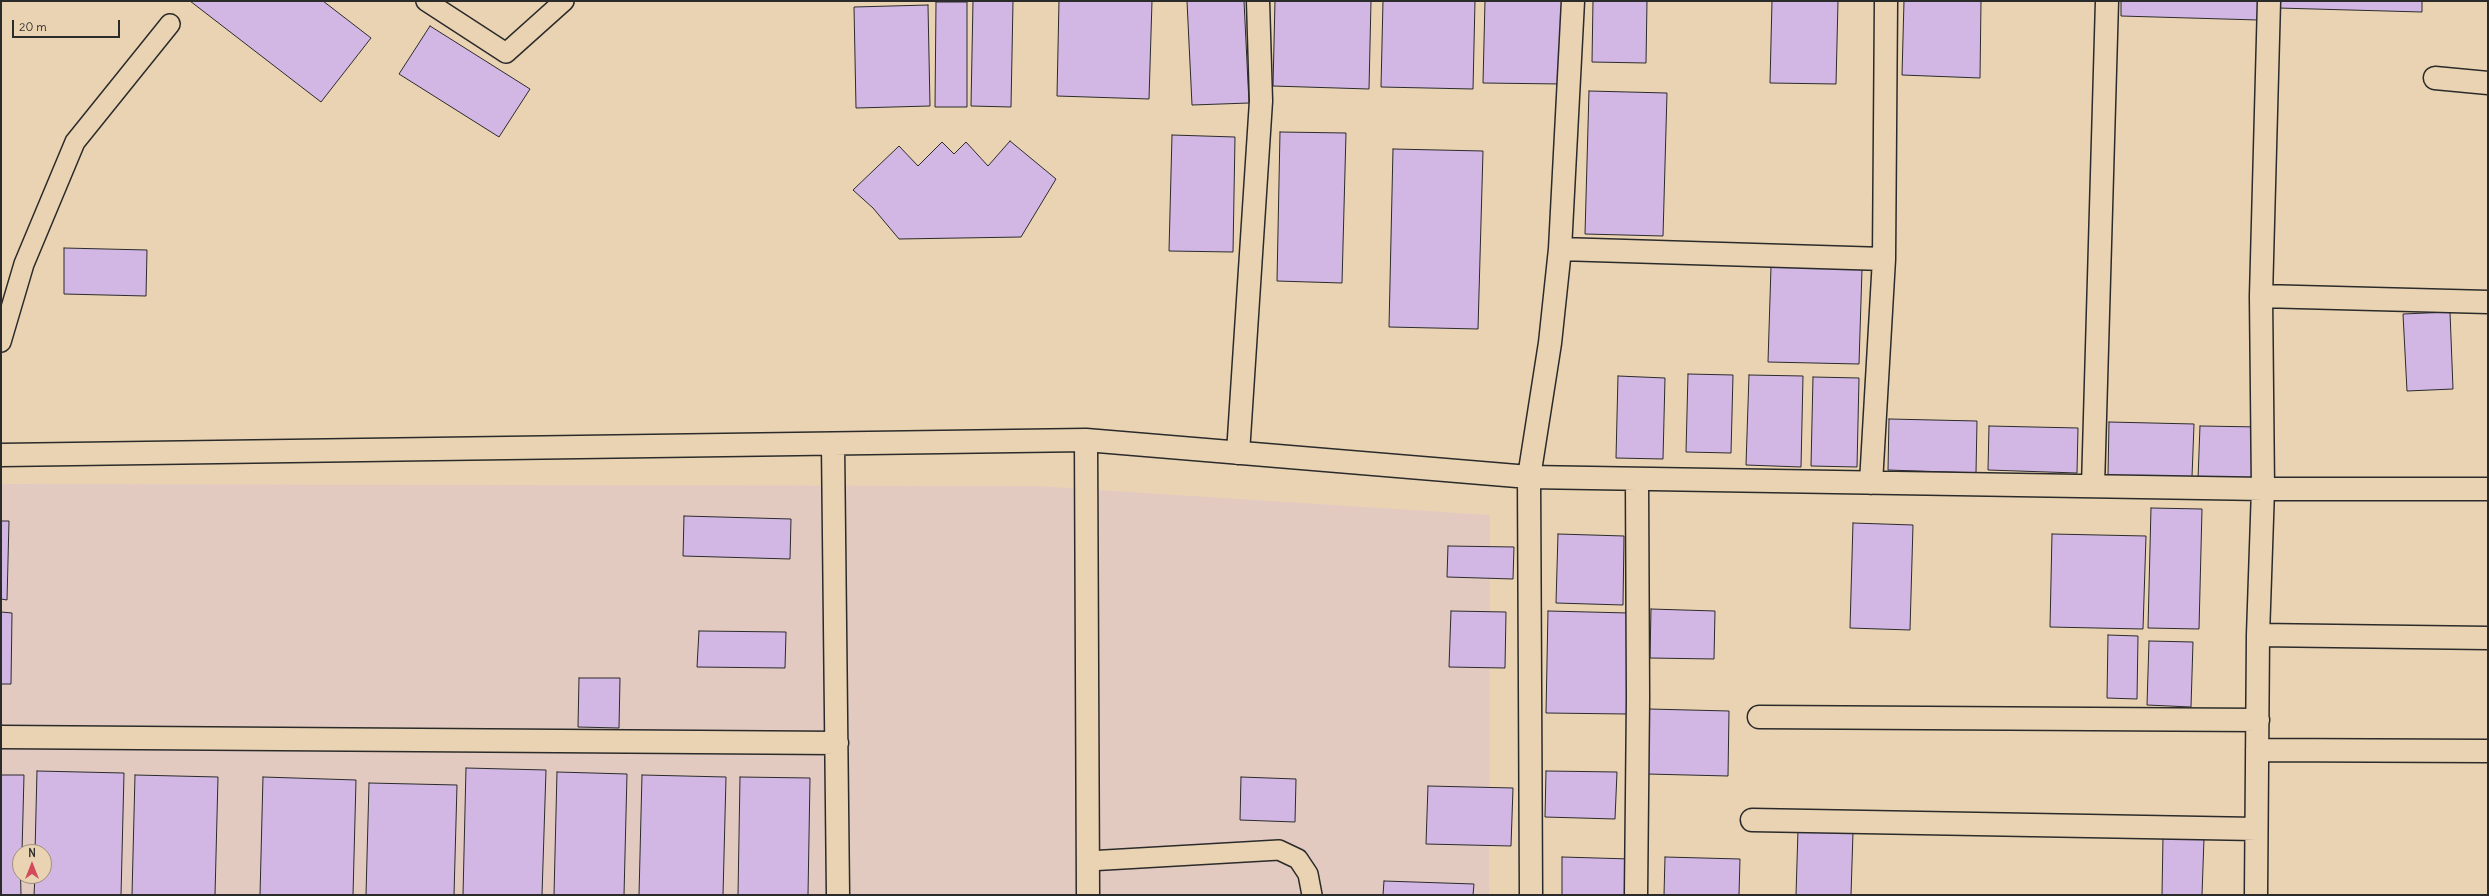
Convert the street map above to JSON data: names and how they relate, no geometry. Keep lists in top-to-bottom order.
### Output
{
  "scale_bar": "20 m",
  "north": "top"
}
